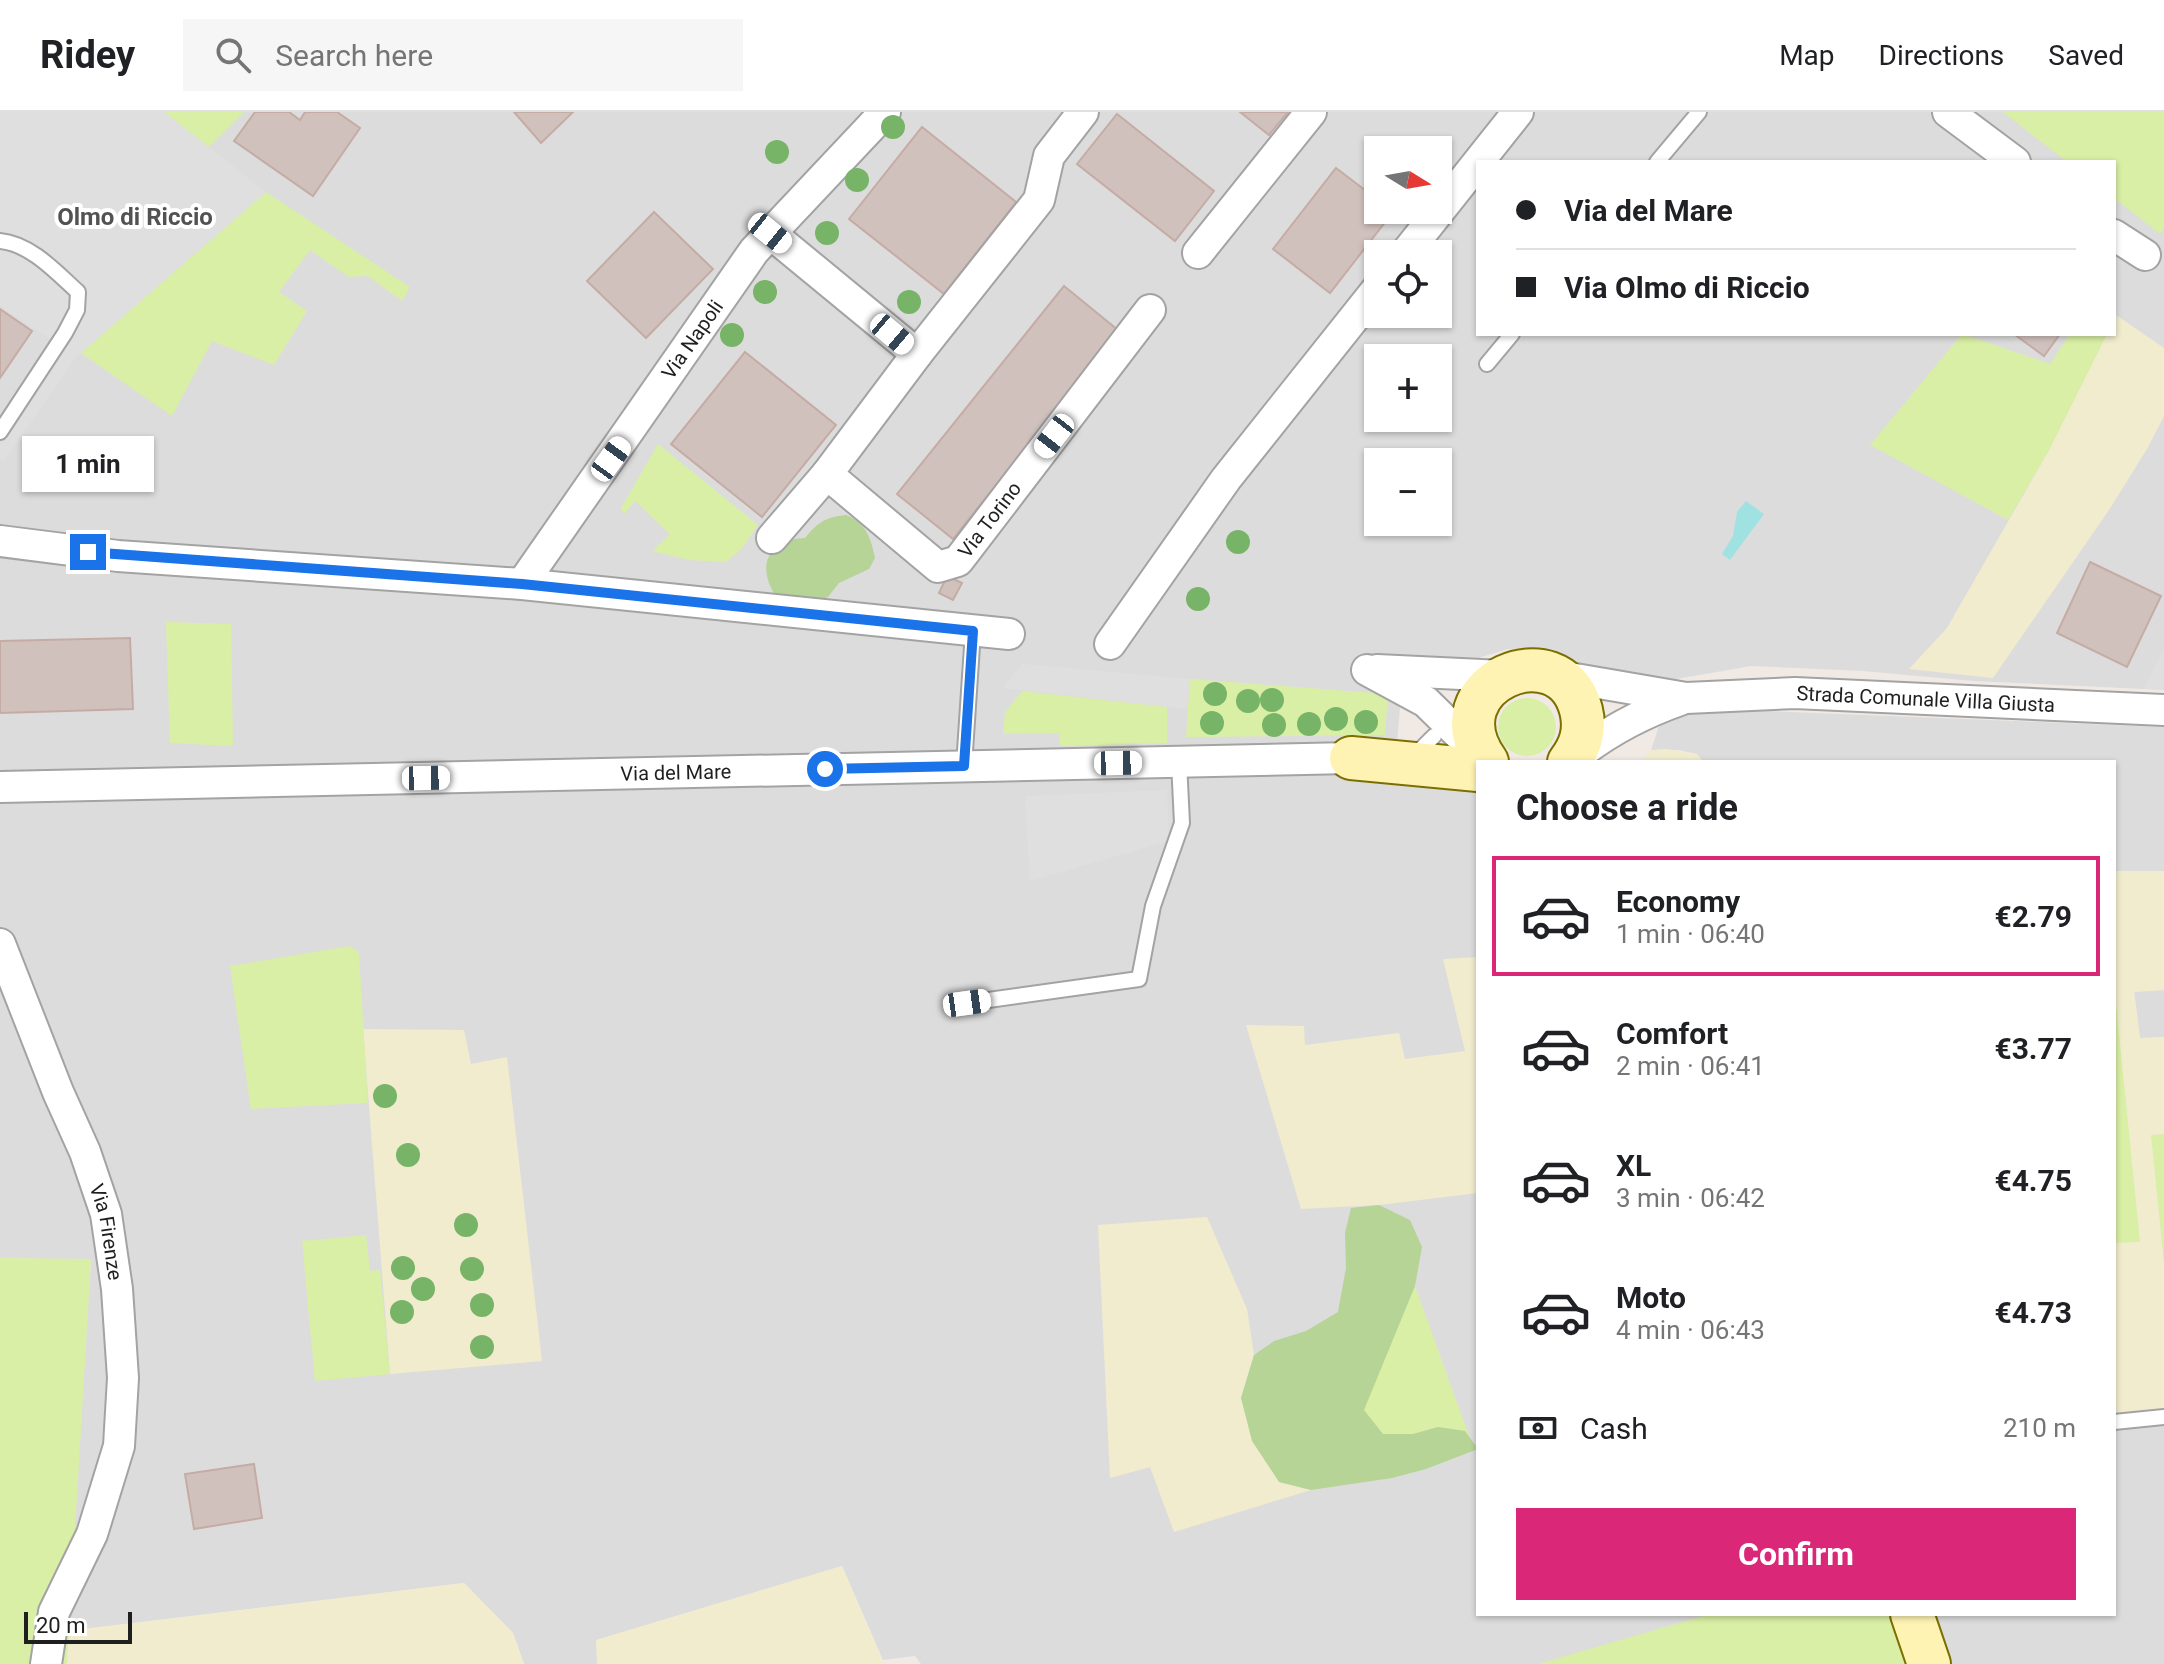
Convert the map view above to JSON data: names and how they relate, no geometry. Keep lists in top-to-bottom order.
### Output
{
  "streets": {
    "street": [
      "Via Napoli",
      "Via Torino",
      "Strada Comunale Villa Giusta",
      "Via del Mare",
      "Via Firenze"
    ]
  },
  "districts": ["Olmo di Riccio"],
  "scale_bar": "20 m",
  "north": "right",
  "page": {
    "header": "Ridey",
    "search": "Search here",
    "nav": ["Map", "Directions", "Saved"],
    "map_buttons": ["+", "−"],
    "banner": ["Via del Mare", "Via Olmo di Riccio"],
    "bubble": "1 min",
    "heading": "Choose a ride",
    "list": [
      {
        "name": "Economy",
        "note": "1 min · 06:40",
        "value": "€2.79"
      },
      {
        "name": "Comfort",
        "note": "2 min · 06:41",
        "value": "€3.77"
      },
      {
        "name": "XL",
        "note": "3 min · 06:42",
        "value": "€4.75"
      },
      {
        "name": "Moto",
        "note": "4 min · 06:43",
        "value": "€4.73"
      }
    ],
    "pay": ["Cash", "210 m"],
    "buttons": "Confirm",
    "scale": "20 m"
  }
}
